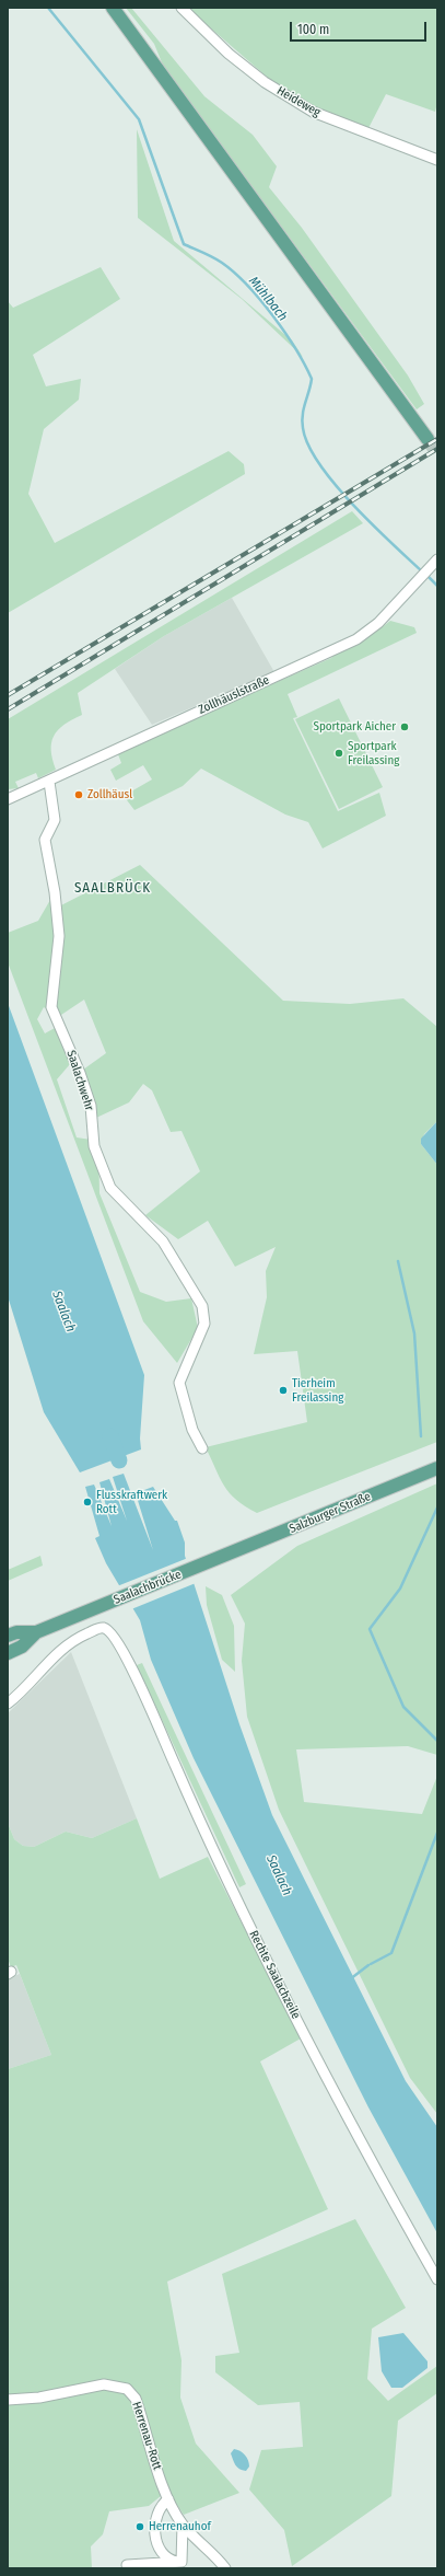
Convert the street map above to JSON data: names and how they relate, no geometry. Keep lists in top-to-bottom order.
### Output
{
  "streets": {
    "main road": ["Salzburger Straße", "Saalachbrücke"],
    "street": [
      "Heideweg",
      "Zollhäuslstraße",
      "Saalachwehr",
      "Rechte Saalachzeile",
      "Herrenau-Rott"
    ]
  },
  "crossings": [
    ["Zollhäuslstraße", "Saalachwehr"],
    ["Salzburger Straße", "Saalachbrücke"]
  ],
  "districts": ["SAALBRÜCK"],
  "water": ["Mühlbach", "Saalach"],
  "places": [
    "Sportpark Aicher",
    "Sportpark Freilassing",
    "Zollhäusl",
    "Tierheim Freilassing",
    "Flusskraftwerk Rott",
    "Herrenauhof"
  ],
  "scale_bar": "100 m"
}
